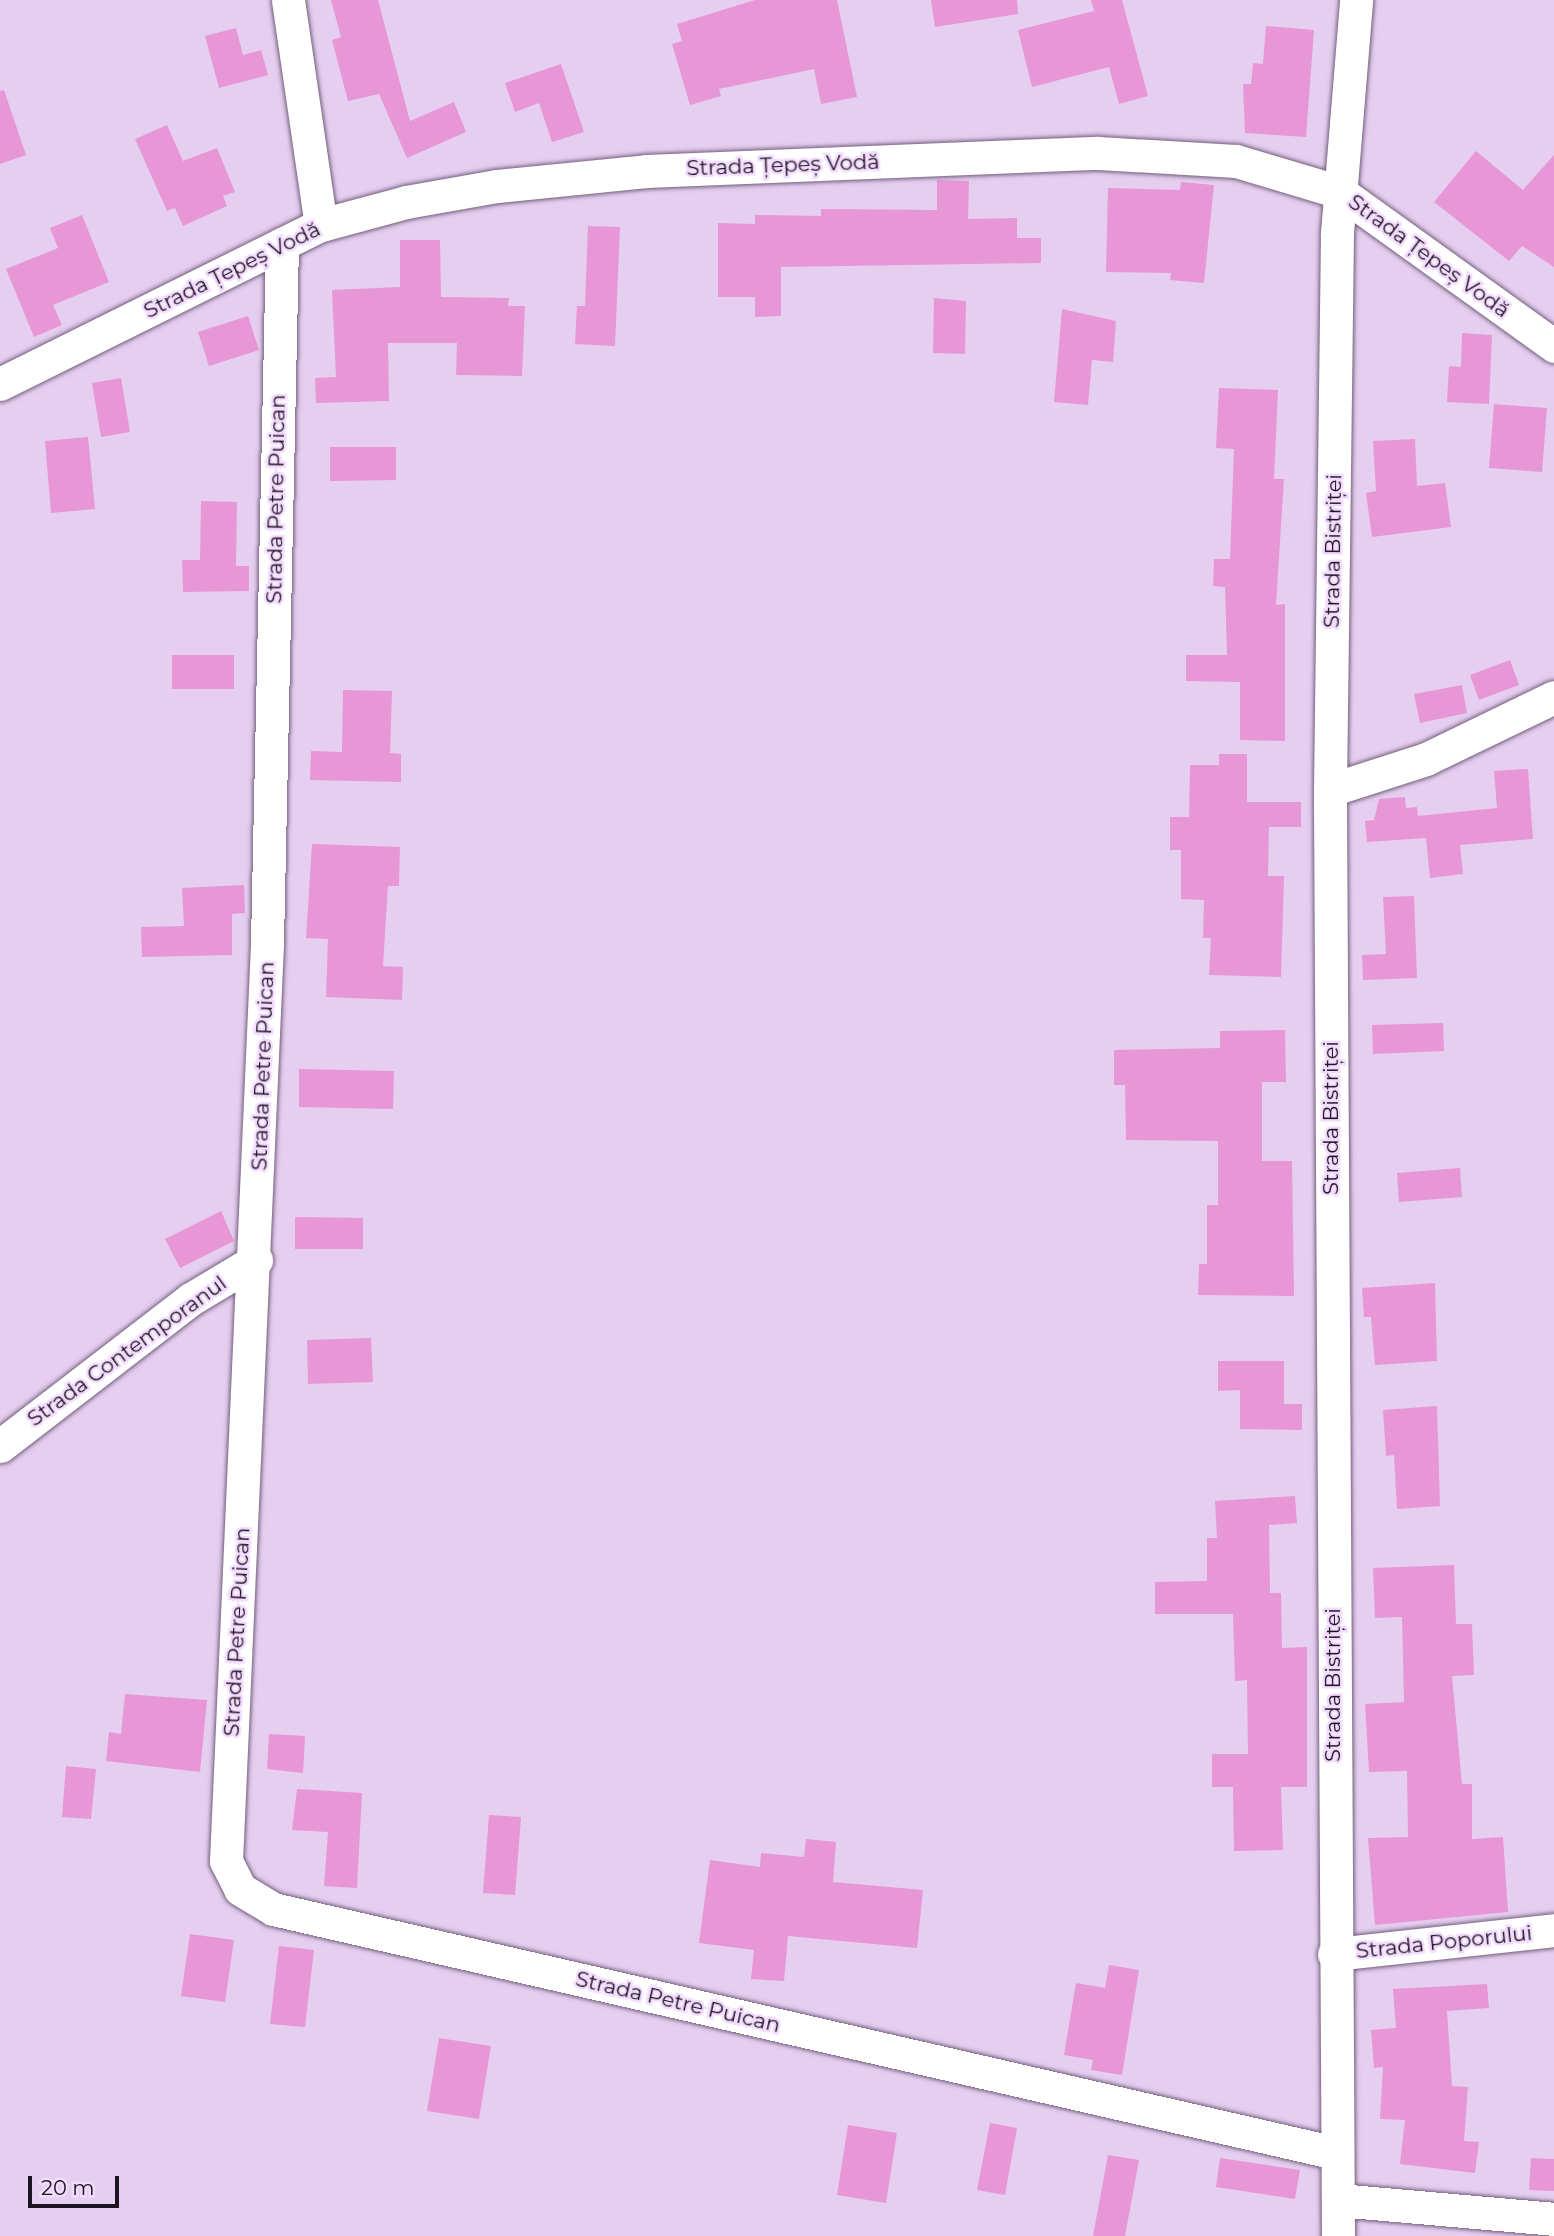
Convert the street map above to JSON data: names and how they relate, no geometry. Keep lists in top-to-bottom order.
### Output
{
  "streets": {
    "street": [
      "Strada Țepeș Vodă",
      "Strada Petre Puican",
      "Strada Bistriței",
      "Strada Contemporanul",
      "Strada Poporului"
    ]
  },
  "crossings": [
    ["Strada Țepeș Vodă", "Strada Petre Puican"],
    ["Strada Țepeș Vodă", "Strada Bistriței"],
    ["Strada Petre Puican", "Strada Bistriței"],
    ["Strada Petre Puican", "Strada Contemporanul"],
    ["Strada Bistriței", "Strada Poporului"]
  ],
  "scale_bar": "20 m"
}
